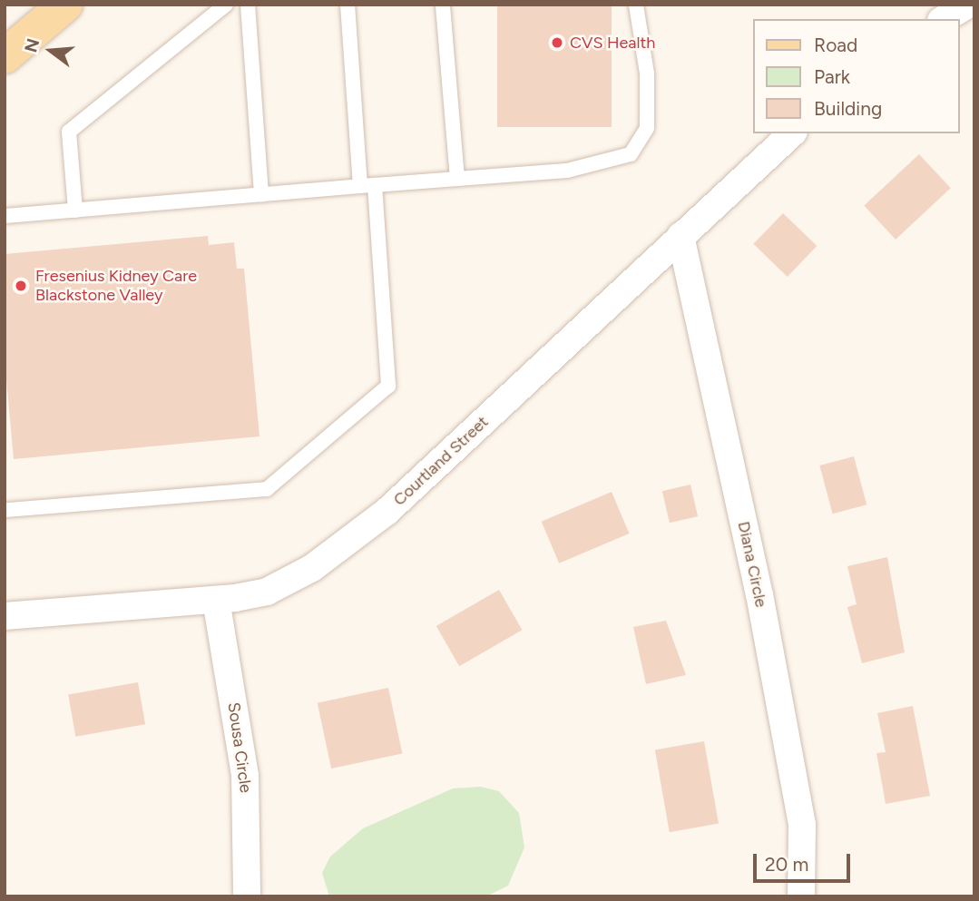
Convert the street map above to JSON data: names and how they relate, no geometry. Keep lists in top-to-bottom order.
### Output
{
  "streets": {
    "street": ["Courtland Street", "Diana Circle", "Sousa Circle"]
  },
  "crossings": [
    ["Courtland Street", "Diana Circle"],
    ["Courtland Street", "Sousa Circle"]
  ],
  "places": ["CVS Health", "Fresenius Kidney Care Blackstone Valley"],
  "legend": ["Road", "Park", "Building"],
  "scale_bar": "20 m",
  "north": "left"
}
